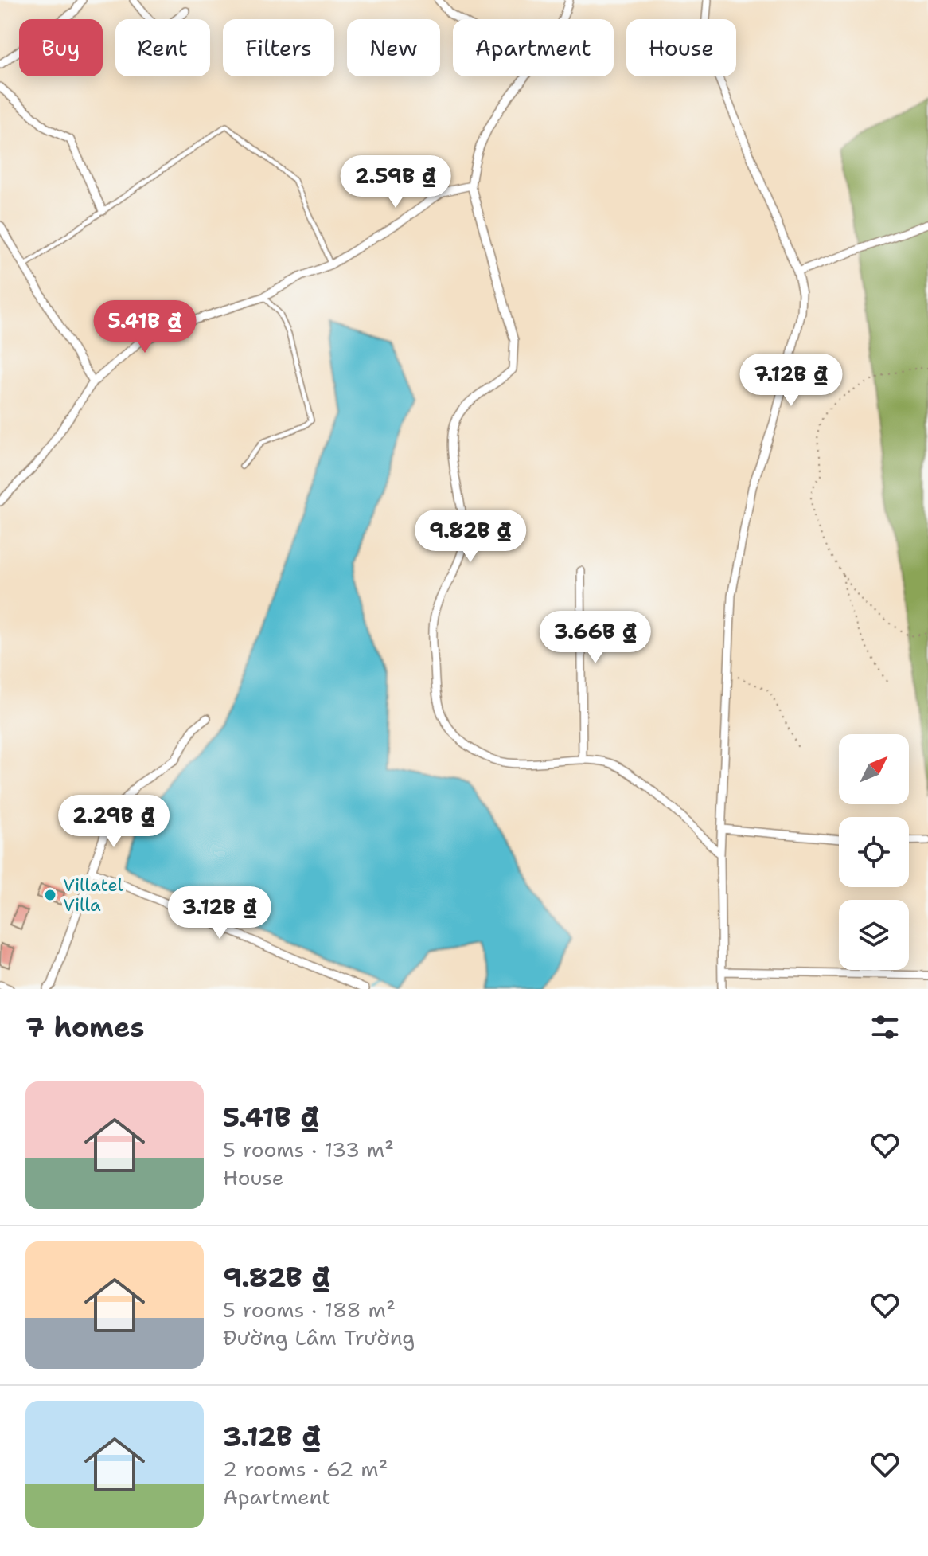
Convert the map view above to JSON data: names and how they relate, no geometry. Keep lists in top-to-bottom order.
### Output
{
  "places": ["Villatel Villa"],
  "north": "top right",
  "page": {
    "chip": [
      "Buy",
      "Rent",
      "Filters",
      "New",
      "Apartment",
      "House"
    ],
    "price": [
      "2.59B ₫",
      "5.41B ₫",
      "7.12B ₫",
      "9.82B ₫",
      "3.66B ₫",
      "2.29B ₫",
      "3.12B ₫"
    ],
    "heading": "7 homes",
    "list": [
      {
        "name": "5.41B ₫",
        "note": "5 rooms · 133 m² · House"
      },
      {
        "name": "9.82B ₫",
        "note": "5 rooms · 188 m² · Đường Lâm Trường"
      },
      {
        "name": "3.12B ₫",
        "note": "2 rooms · 62 m² · Apartment"
      }
    ]
  }
}
